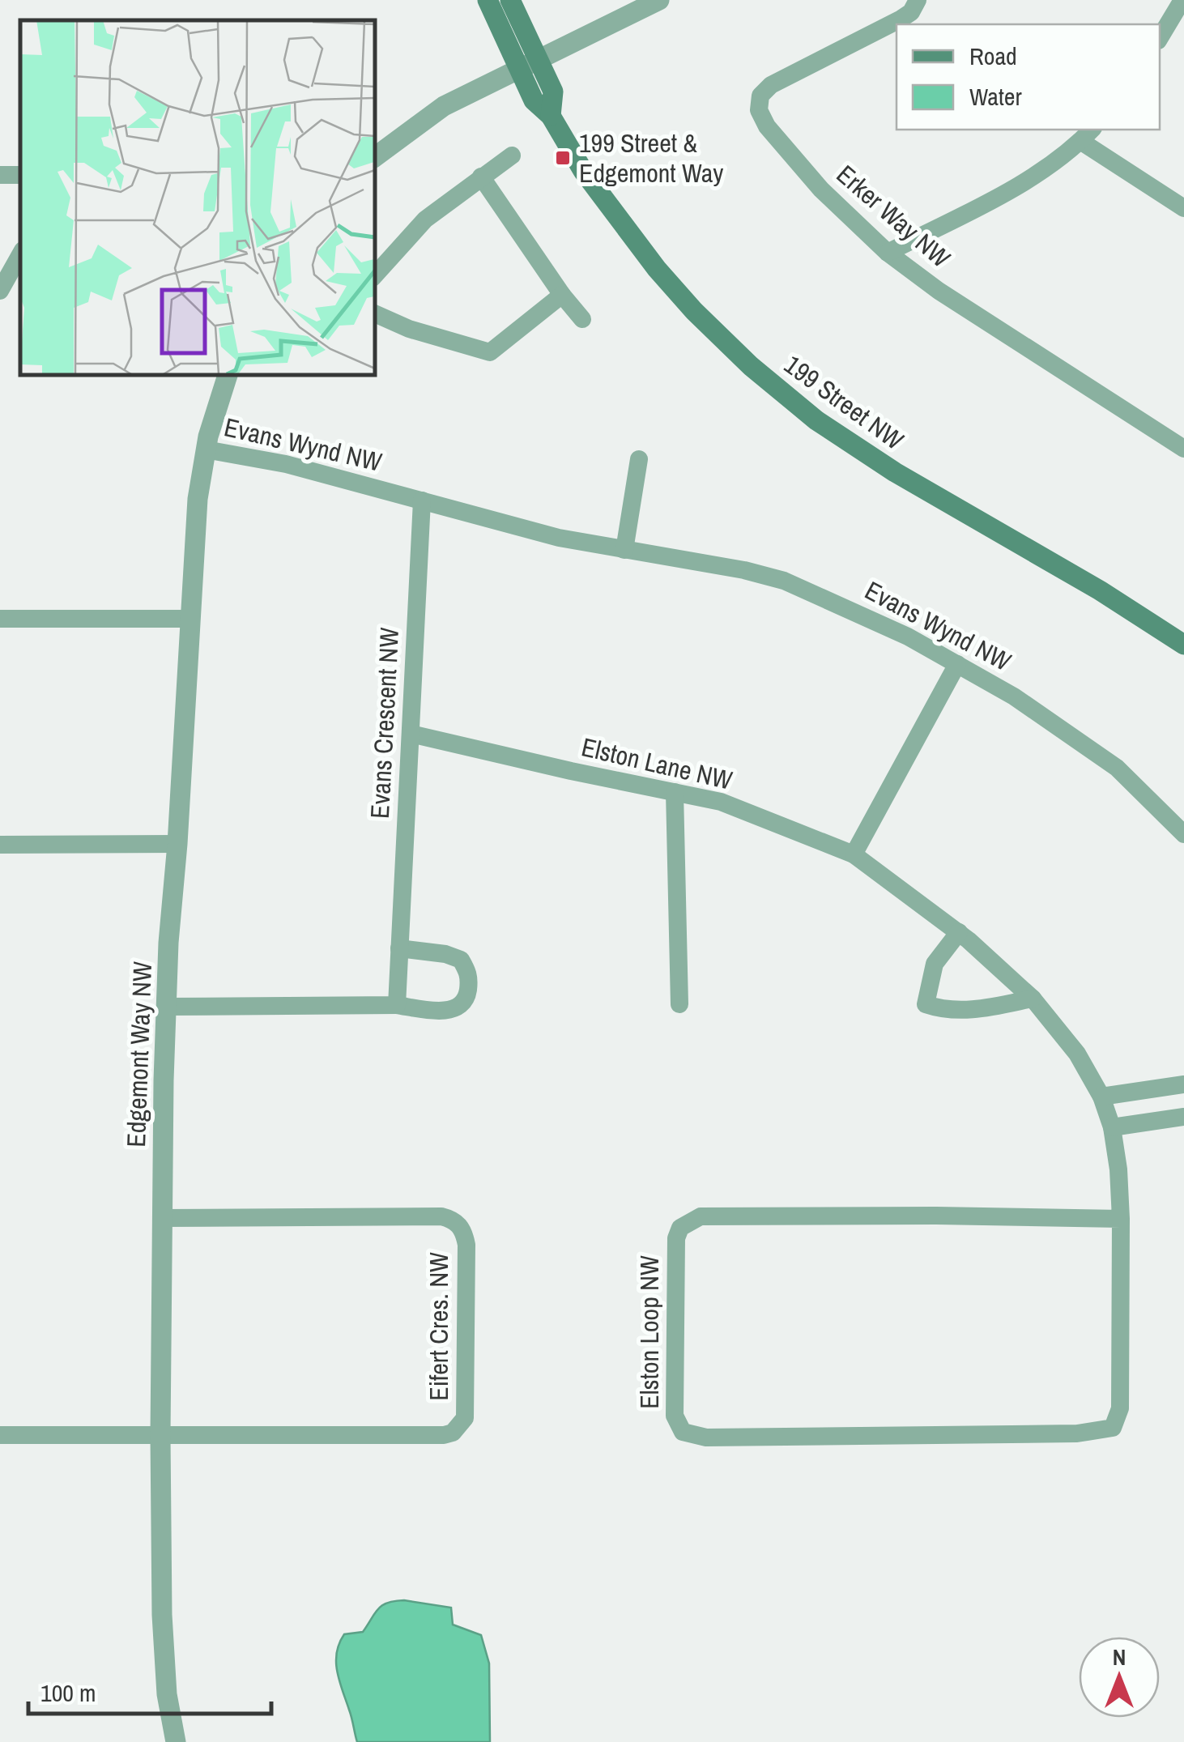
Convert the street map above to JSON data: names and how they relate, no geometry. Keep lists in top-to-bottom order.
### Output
{
  "streets": {
    "main road": ["199 Street NW"],
    "street": [
      "Erker Way NW",
      "Evans Wynd NW",
      "Evans Crescent NW",
      "Elston Lane NW",
      "Edgemont Way NW",
      "Eifert Cres. NW",
      "Elston Loop NW"
    ]
  },
  "crossings": [
    ["Evans Wynd NW", "Evans Crescent NW"],
    ["Evans Wynd NW", "Edgemont Way NW"],
    ["Evans Crescent NW", "Elston Lane NW"],
    ["Elston Lane NW", "Elston Loop NW"],
    ["Edgemont Way NW", "Eifert Cres. NW"]
  ],
  "places": {
    "transit": ["199 Street & Edgemont Way"]
  },
  "legend": ["Road", "Water"],
  "scale_bar": "100 m",
  "north": "top"
}
